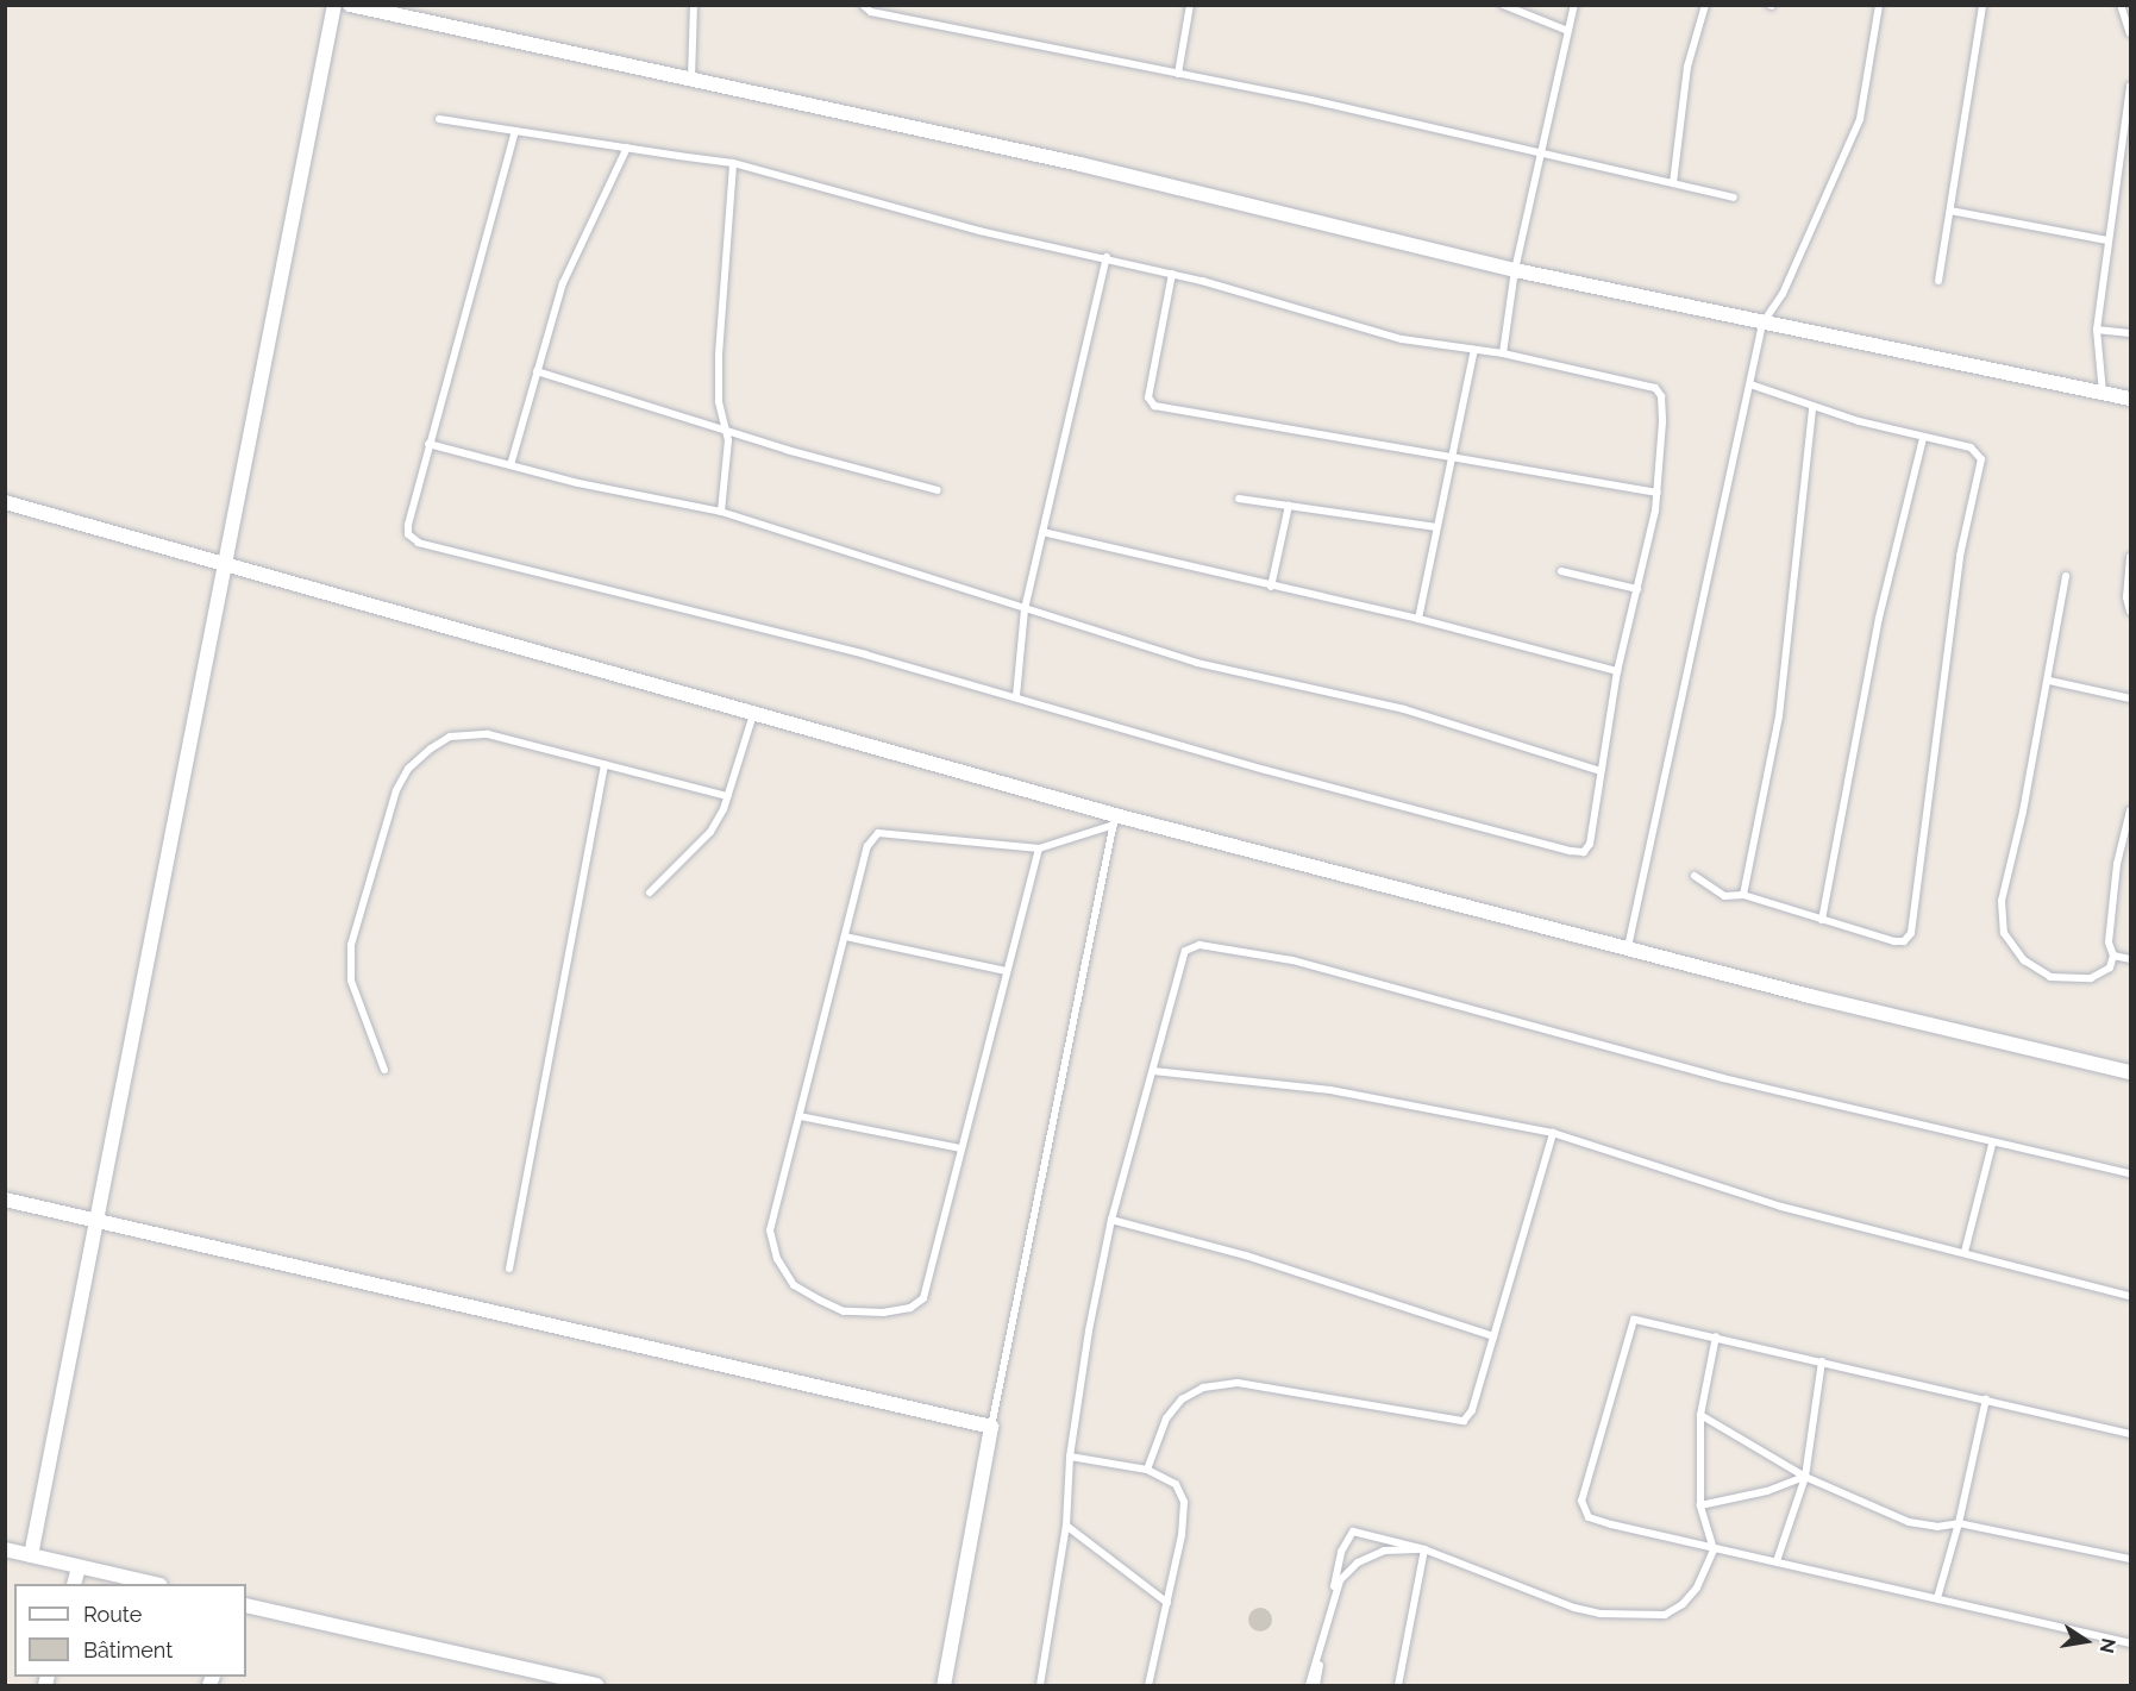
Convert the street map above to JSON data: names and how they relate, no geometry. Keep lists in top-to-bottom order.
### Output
{
  "legend": ["Route", "Bâtiment"],
  "north": "right"
}
